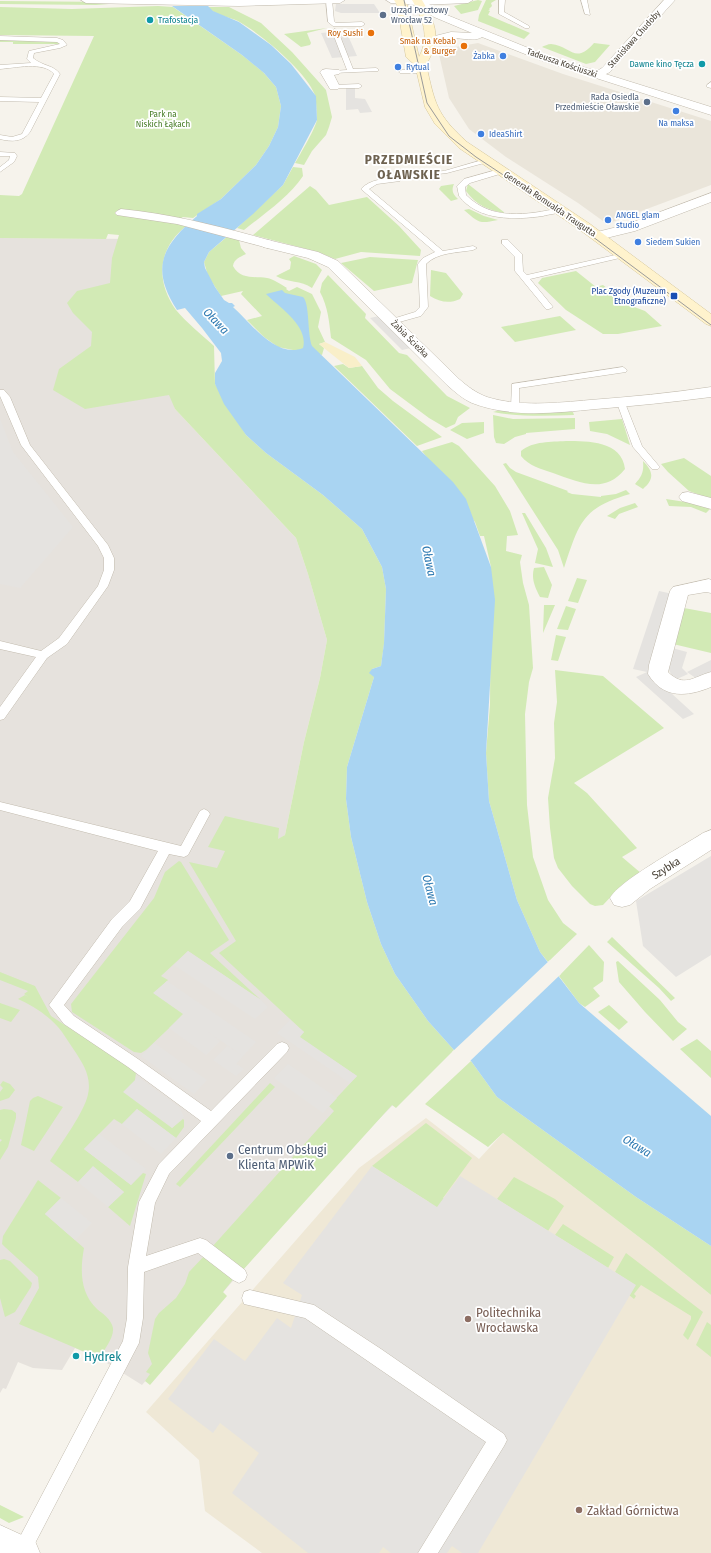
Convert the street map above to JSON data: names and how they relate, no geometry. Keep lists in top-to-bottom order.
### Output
{
  "streets": {
    "main road": ["Generała Romualda Traugutta"],
    "street": [
      "Stanisława Chudoby",
      "Tadeusza Kościuszki",
      "Żabia Ścieżka",
      "Szybka"
    ]
  },
  "crossings": [
    ["Stanisława Chudoby", "Tadeusza Kościuszki"]
  ],
  "districts": ["PRZEDMIEŚCIE OŁAWSKIE"],
  "water": ["Oława"],
  "parks": ["Park na Niskich Łąkach"],
  "places": {
    "other": [
      "Urząd Pocztowy Wrocław 52",
      "Trafostacja",
      "Roy Sushi",
      "Smak na Kebab & Burger",
      "Żabka",
      "Dawne kino Tęcza",
      "Rytual",
      "Rada Osiedla Przedmieście Oławskie",
      "Na maksa",
      "IdeaShirt",
      "ANGEL glam studio",
      "Siedem Sukien",
      "Centrum Obsługi Klienta MPWiK",
      "Politechnika Wrocławska",
      "Hydrek",
      "Zakład Górnictwa"
    ],
    "transit": ["Plac Zgody (Muzeum Etnograficzne)"]
  }
}
